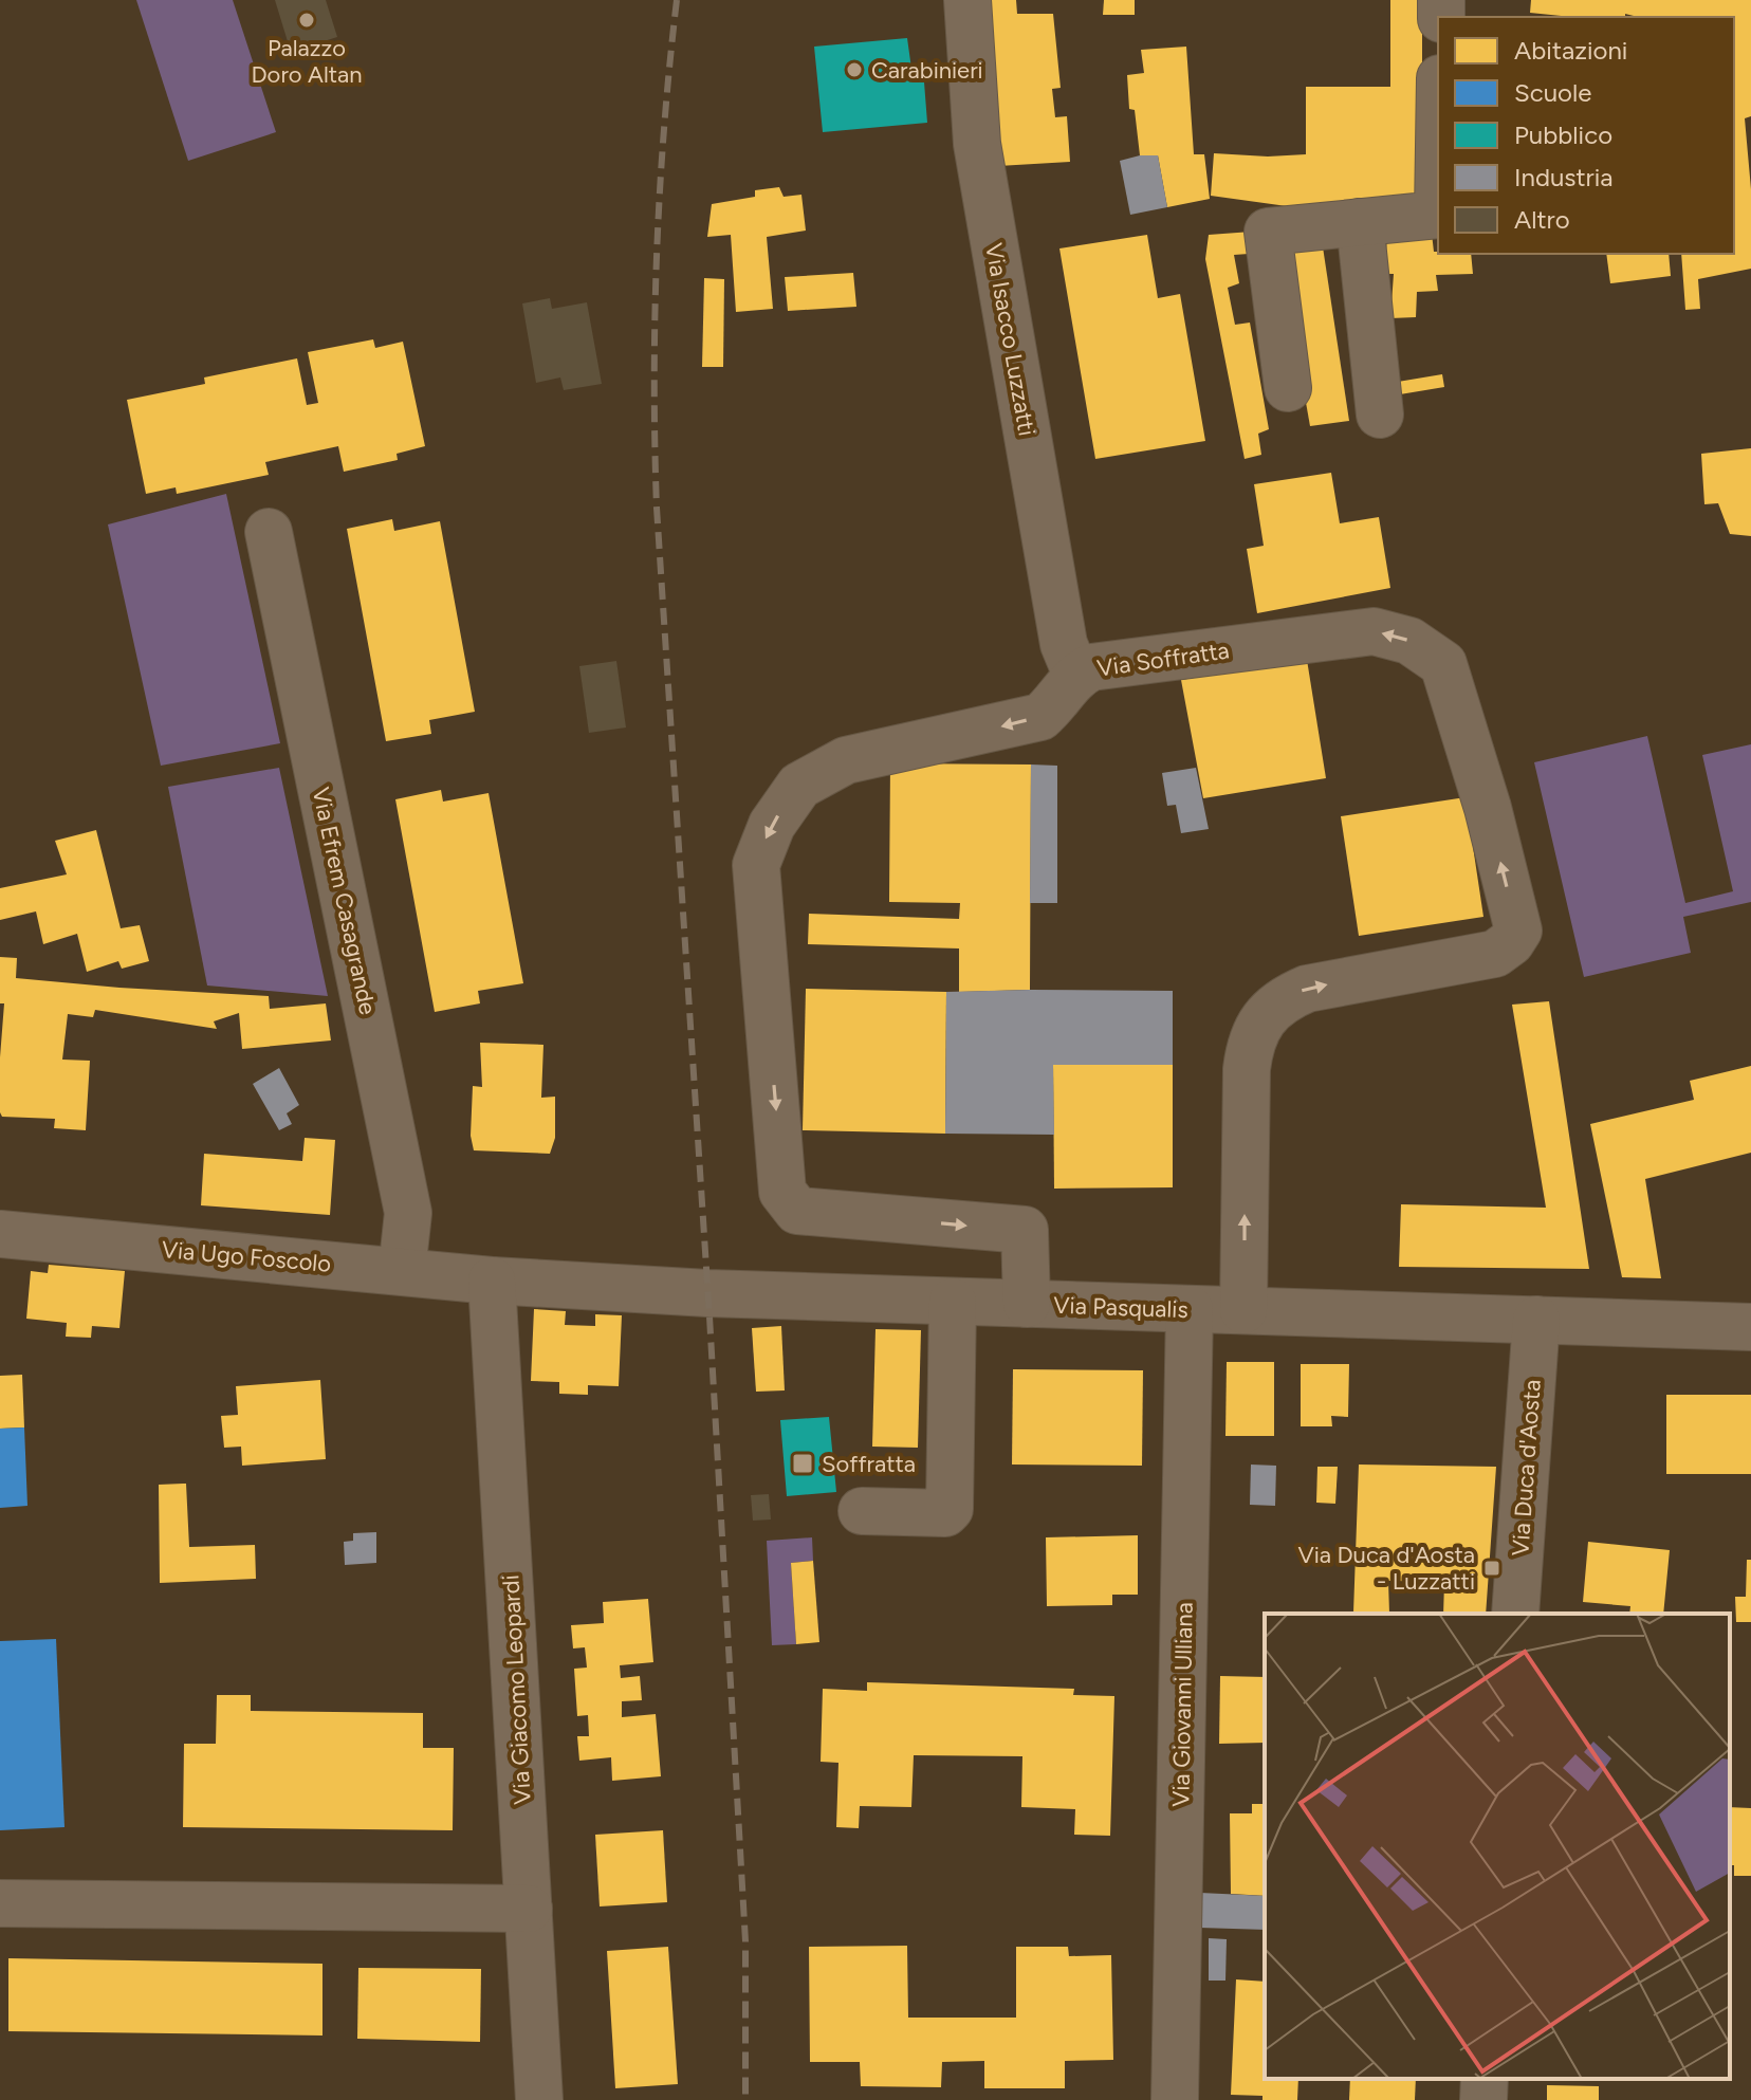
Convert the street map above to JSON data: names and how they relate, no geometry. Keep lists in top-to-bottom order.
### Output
{
  "streets": {
    "street": [
      "Via Isacco Luzzatti",
      "Via Soffratta",
      "Via Efrem Casagrande",
      "Via Ugo Foscolo",
      "Via Pasqualis",
      "Via Duca d'Aosta",
      "Via Giacomo Leopardi",
      "Via Giovanni Ulliana"
    ]
  },
  "crossings": [
    ["Via Isacco Luzzatti", "Via Soffratta"],
    ["Via Soffratta", "Via Pasqualis"],
    ["Via Efrem Casagrande", "Via Ugo Foscolo"],
    ["Via Ugo Foscolo", "Via Pasqualis"],
    ["Via Ugo Foscolo", "Via Giacomo Leopardi"],
    ["Via Pasqualis", "Via Duca d'Aosta"],
    ["Via Pasqualis", "Via Giacomo Leopardi"],
    ["Via Pasqualis", "Via Giovanni Ulliana"]
  ],
  "places": {
    "other": ["Palazzo Doro Altan", "Carabinieri"],
    "transit": ["Soffratta", "Via Duca d'Aosta - Luzzatti"]
  },
  "legend": [
    "Abitazioni",
    "Scuole",
    "Pubblico",
    "Industria",
    "Altro"
  ]
}
